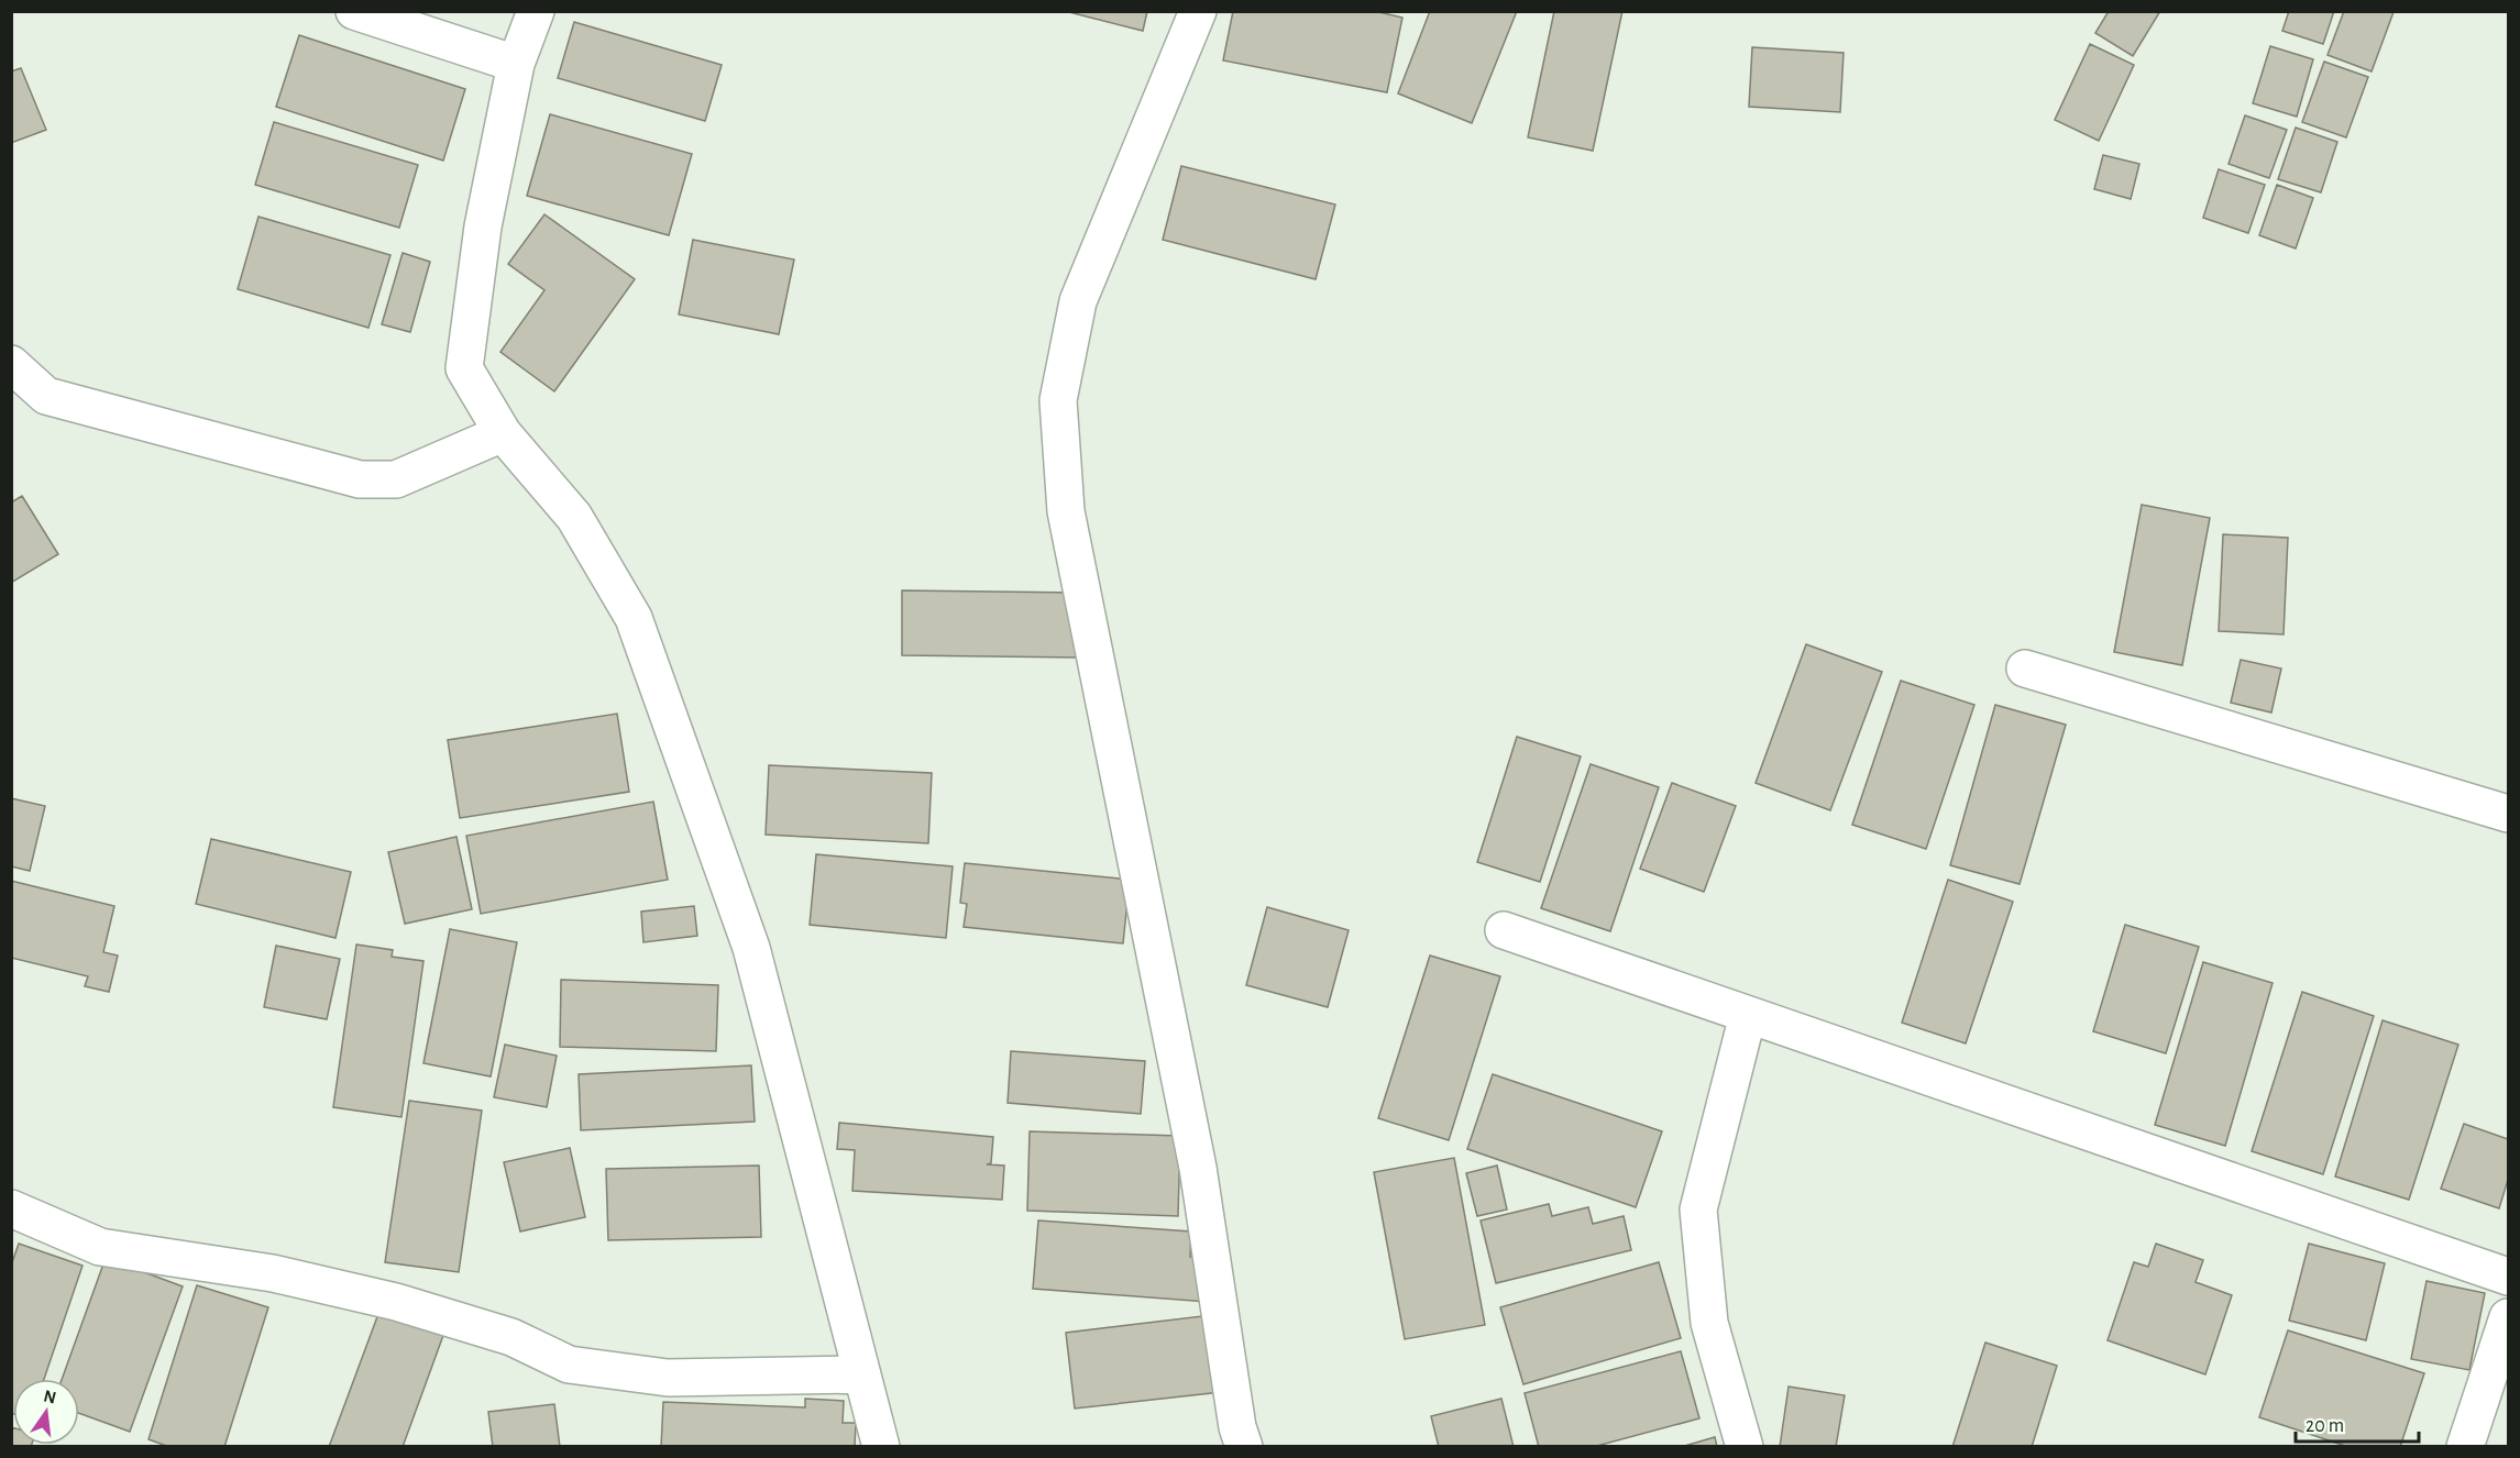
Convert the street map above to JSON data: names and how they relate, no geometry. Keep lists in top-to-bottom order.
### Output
{
  "scale_bar": "20 m",
  "north": "top"
}
